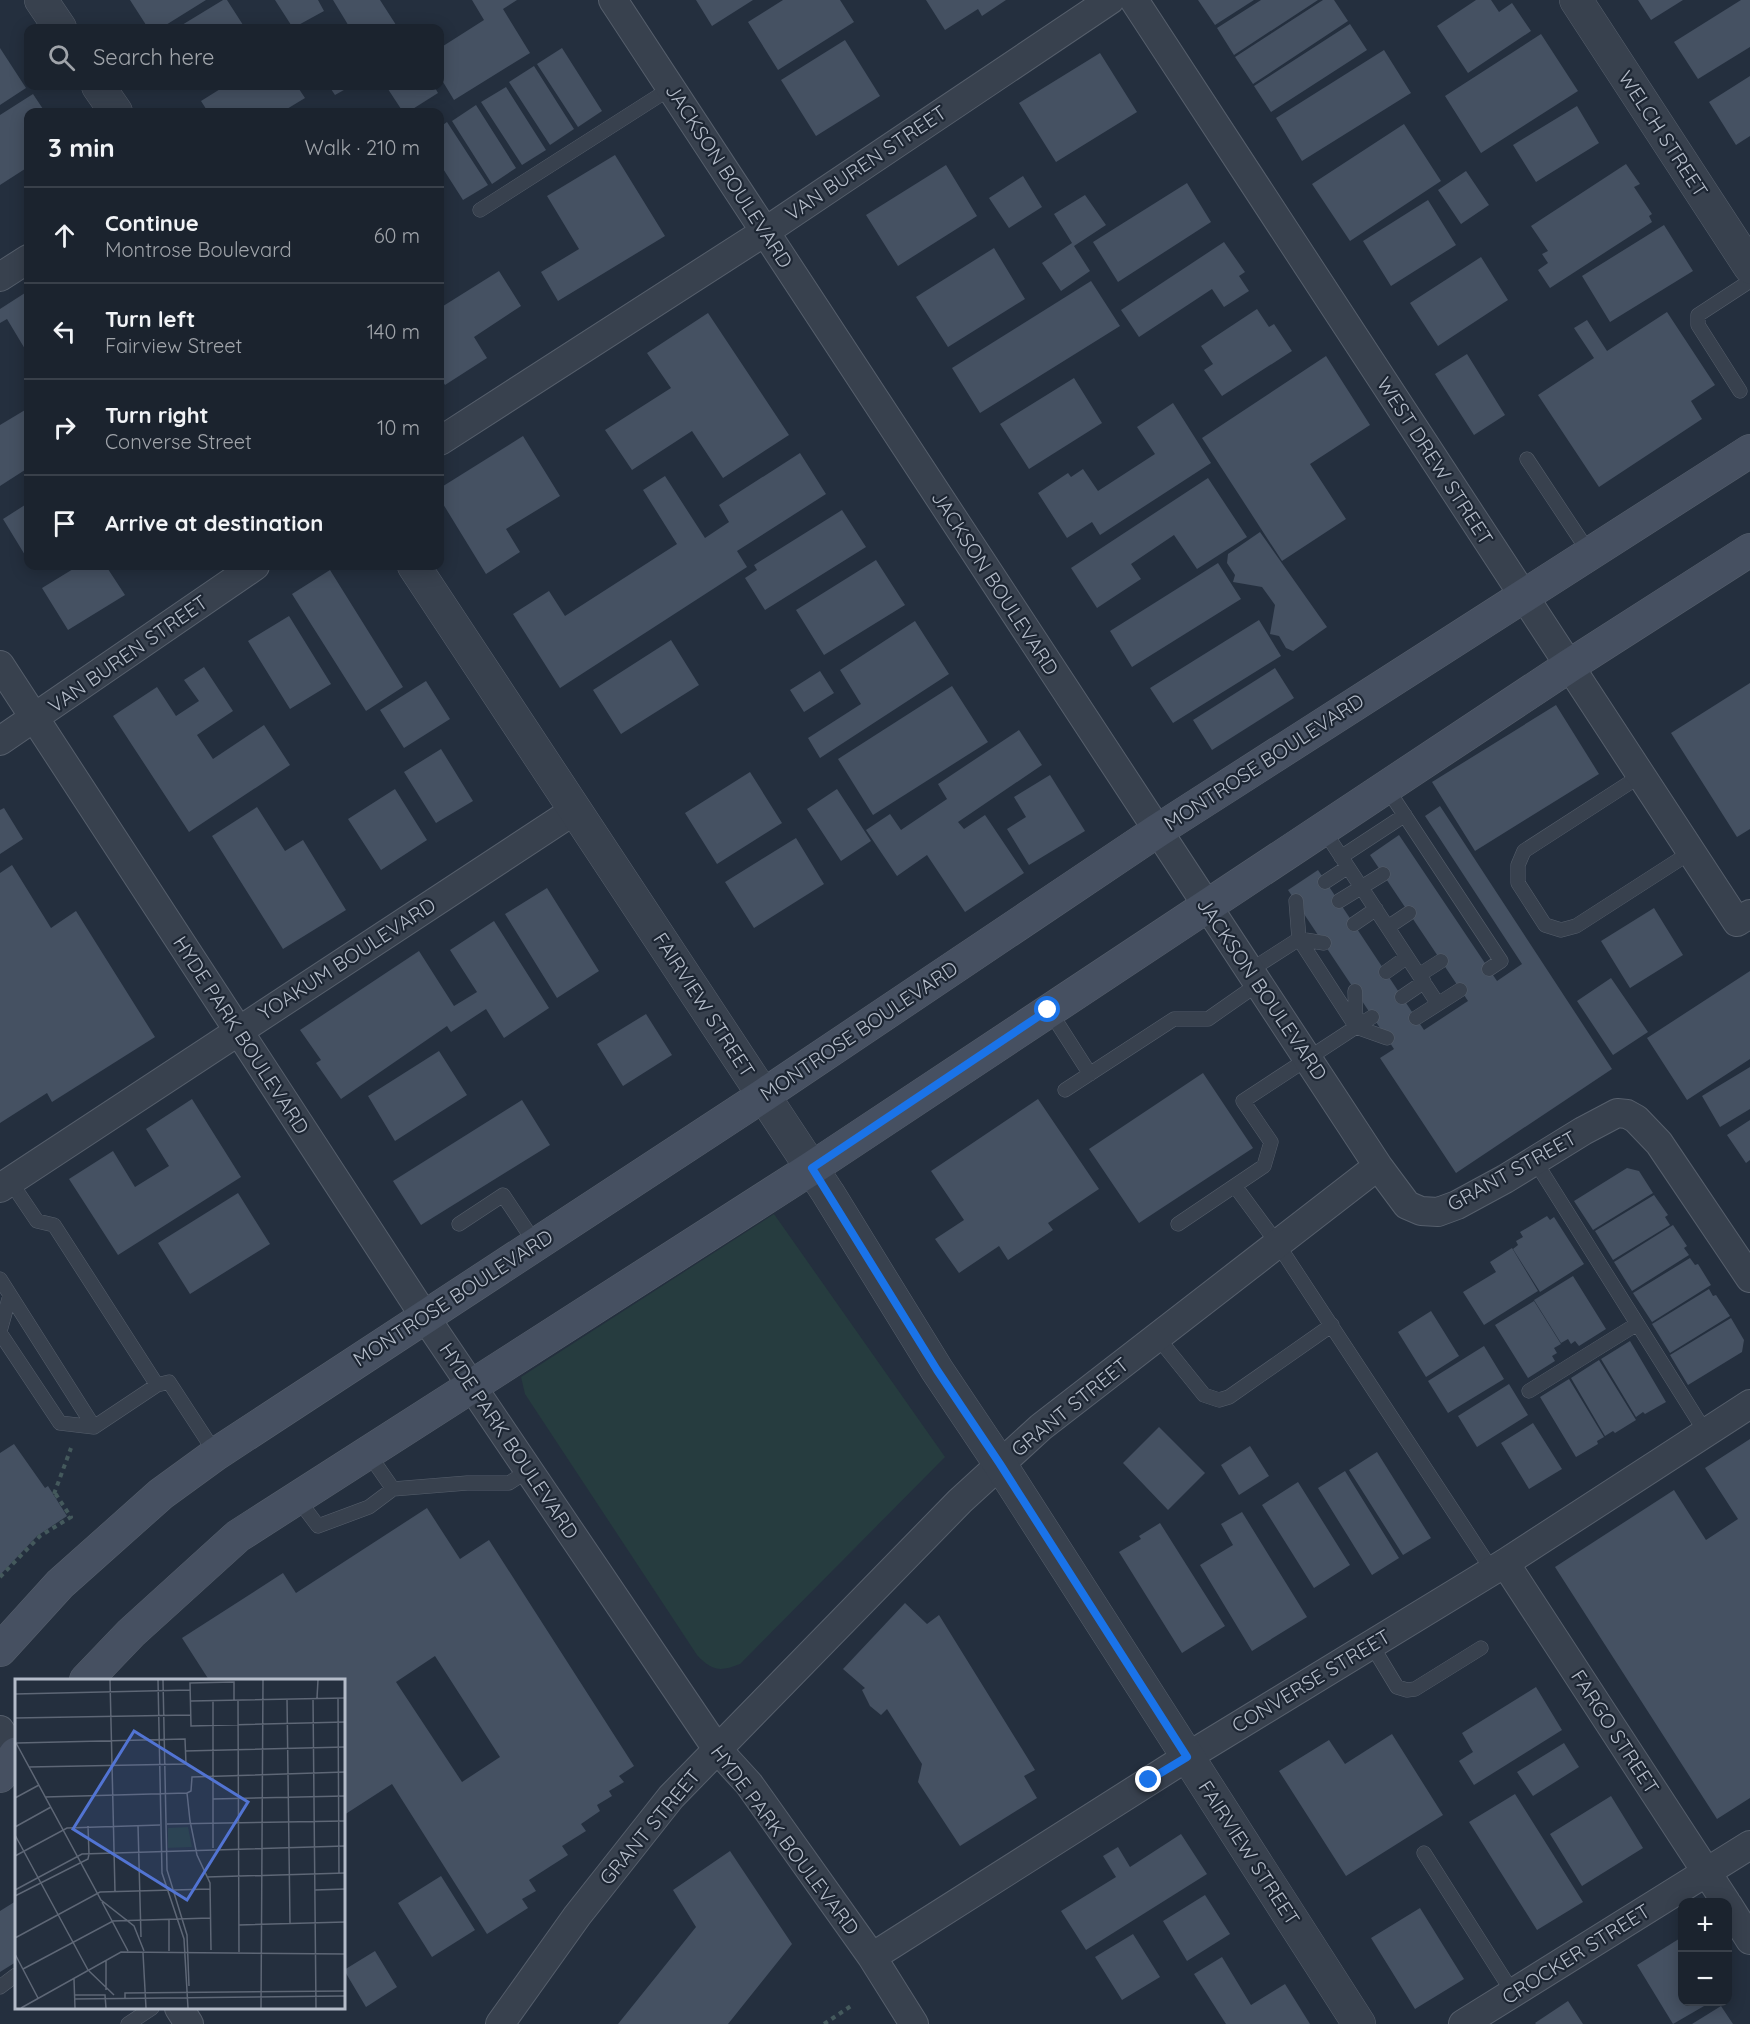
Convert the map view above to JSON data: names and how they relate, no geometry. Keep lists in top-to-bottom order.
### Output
{
  "streets": {
    "main road": ["MONTROSE BOULEVARD"],
    "street": [
      "WELCH STREET",
      "VAN BUREN STREET",
      "JACKSON BOULEVARD",
      "WEST DREW STREET",
      "YOAKUM BOULEVARD",
      "FAIRVIEW STREET",
      "HYDE PARK BOULEVARD",
      "GRANT STREET",
      "CONVERSE STREET",
      "FARGO STREET",
      "CROCKER STREET"
    ]
  },
  "crossings": [
    ["VAN BUREN STREET", "JACKSON BOULEVARD"],
    ["VAN BUREN STREET", "HYDE PARK BOULEVARD"],
    ["JACKSON BOULEVARD", "MONTROSE BOULEVARD"],
    ["JACKSON BOULEVARD", "GRANT STREET"],
    ["WEST DREW STREET", "MONTROSE BOULEVARD"],
    ["MONTROSE BOULEVARD", "FAIRVIEW STREET"],
    ["MONTROSE BOULEVARD", "HYDE PARK BOULEVARD"],
    ["YOAKUM BOULEVARD", "FAIRVIEW STREET"],
    ["YOAKUM BOULEVARD", "HYDE PARK BOULEVARD"],
    ["FAIRVIEW STREET", "GRANT STREET"],
    ["FAIRVIEW STREET", "CONVERSE STREET"],
    ["HYDE PARK BOULEVARD", "GRANT STREET"],
    ["HYDE PARK BOULEVARD", "CONVERSE STREET"],
    ["CONVERSE STREET", "FARGO STREET"],
    ["FARGO STREET", "CROCKER STREET"]
  ],
  "page": {
    "search": "Search here",
    "heading": ["3 min", "Walk · 210 m"],
    "list": [
      ["Continue", "Montrose Boulevard", "60 m"],
      ["Turn left", "Fairview Street", "140 m"],
      ["Turn right", "Converse Street", "10 m"],
      "Arrive at destination"
    ],
    "map_buttons": ["+", "−"]
  }
}
